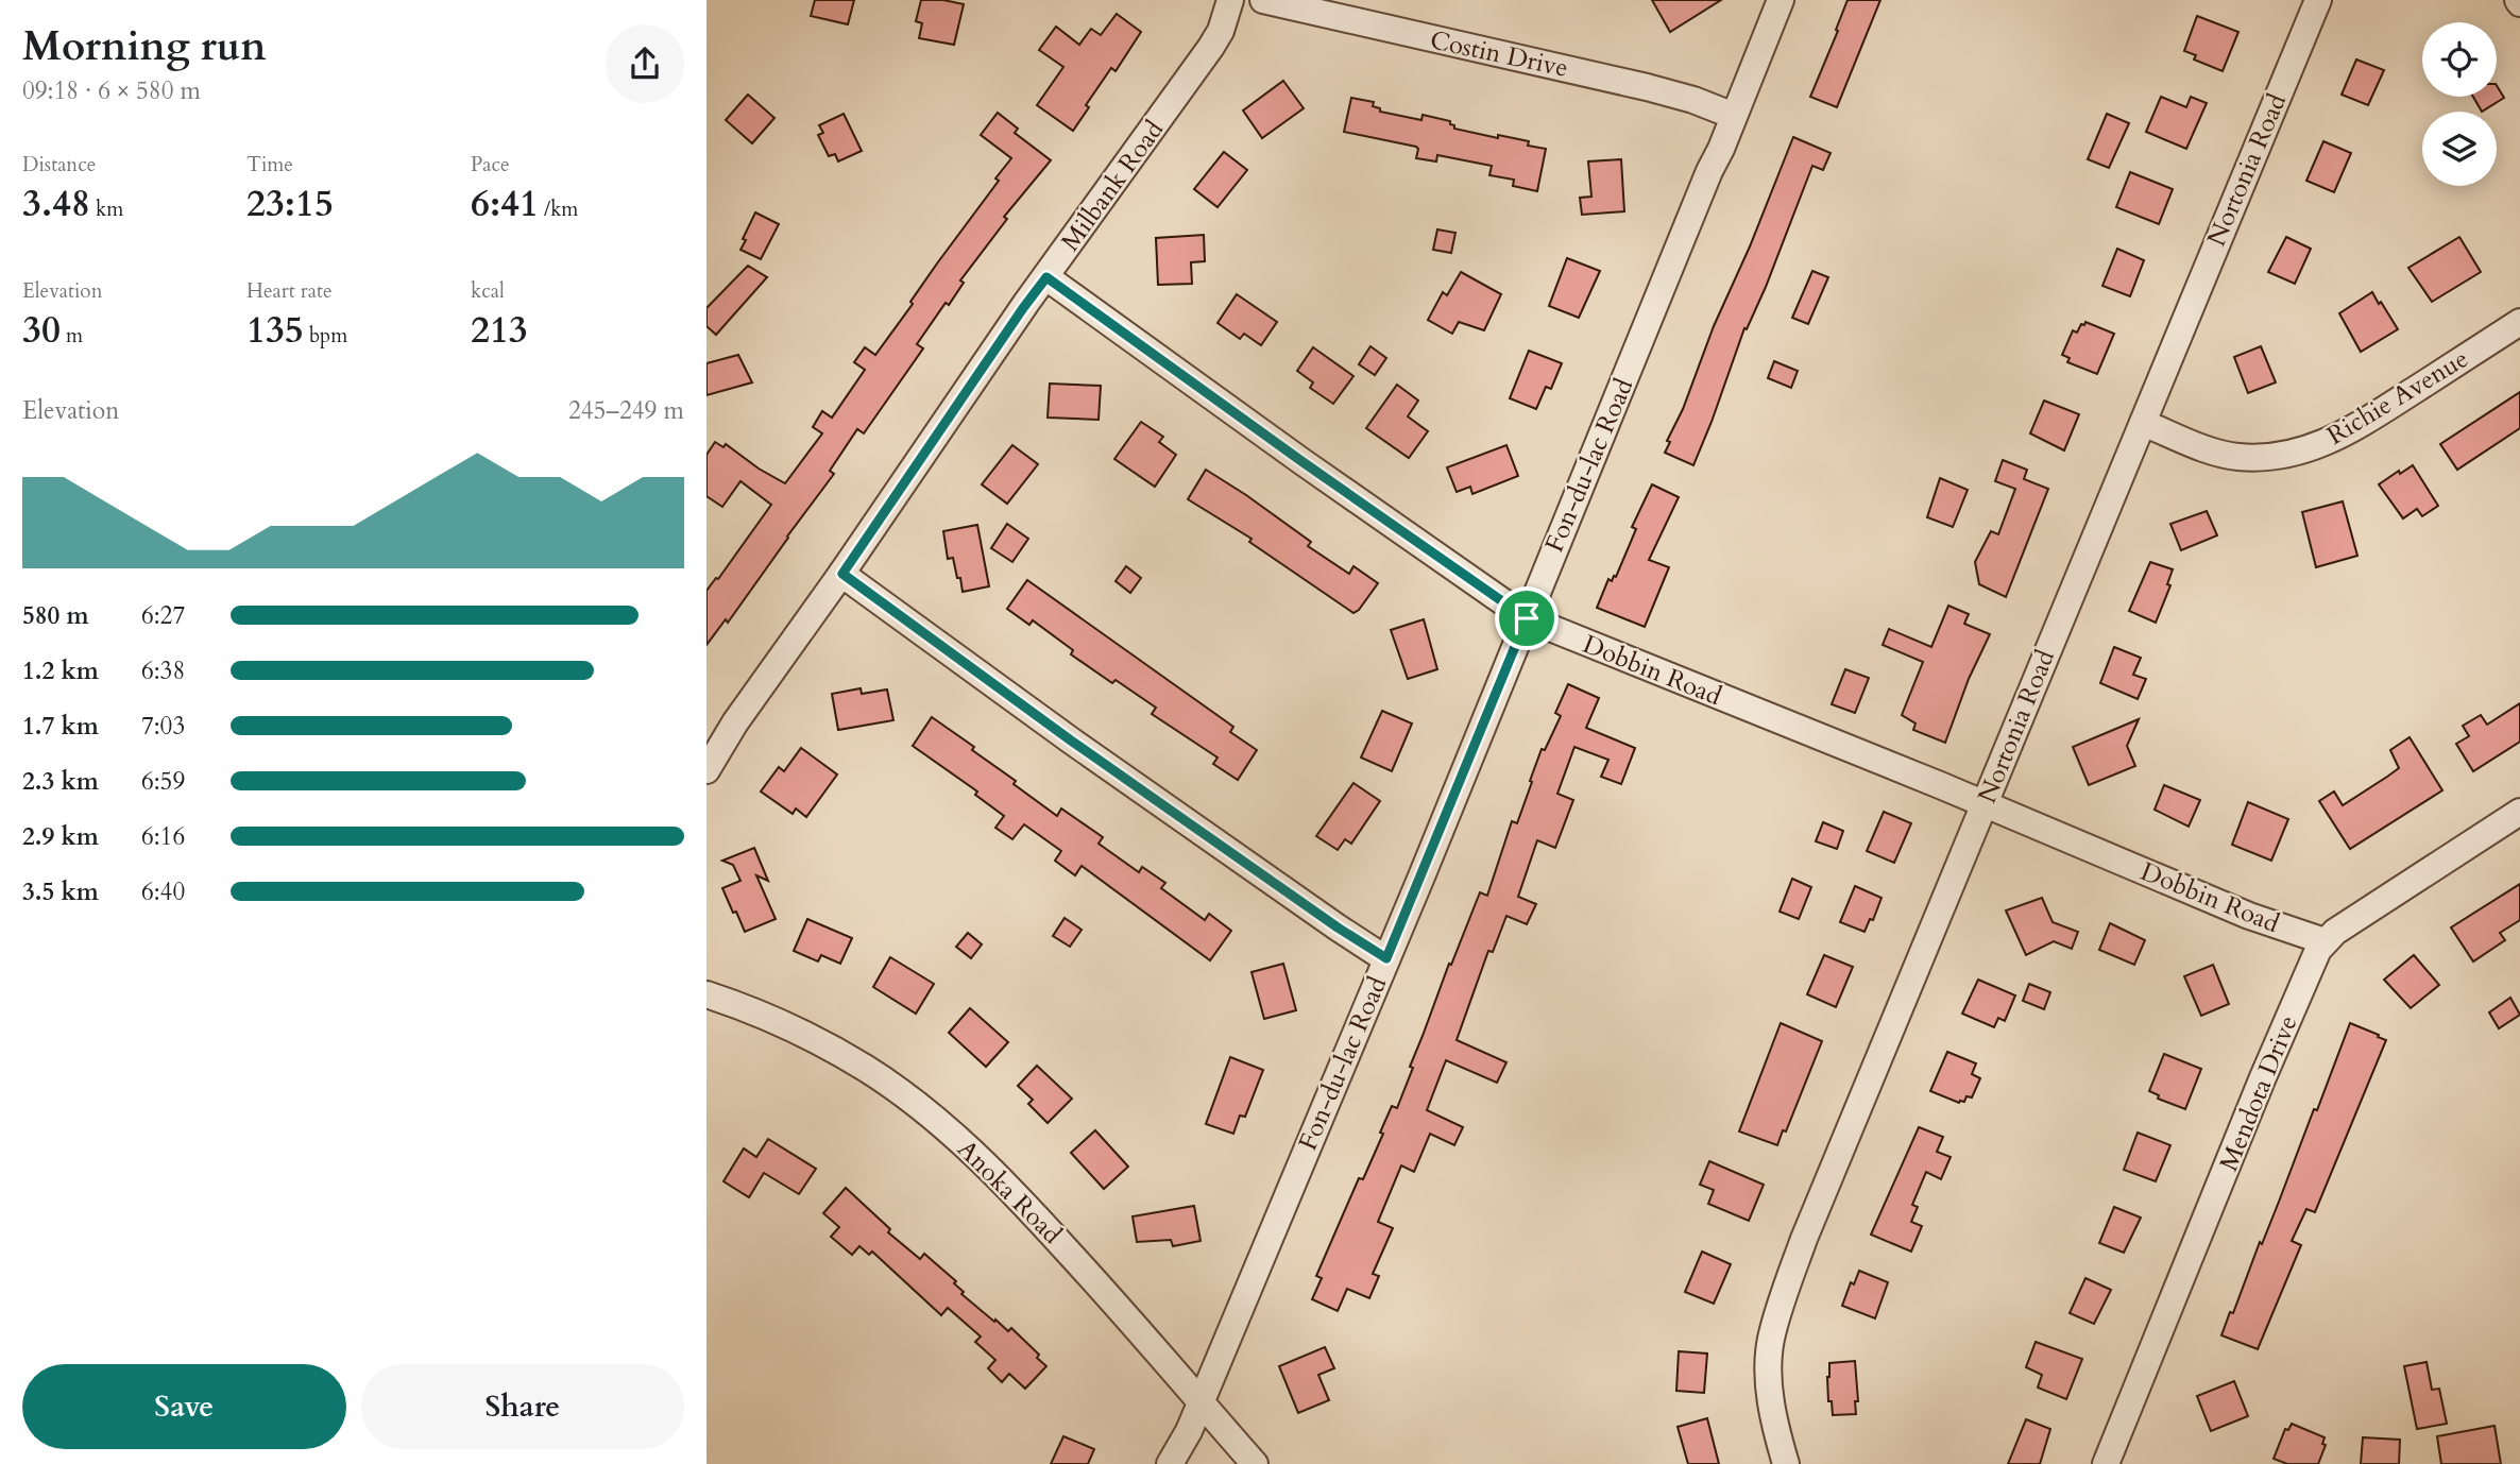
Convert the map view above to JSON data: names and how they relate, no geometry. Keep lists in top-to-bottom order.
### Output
{
  "streets": {
    "street": [
      "Costin Drive",
      "Nortonia Road",
      "Milbank Road",
      "Richie Avenue",
      "Fon-du-lac Road",
      "Dobbin Road",
      "Mendota Drive",
      "Anoka Road"
    ]
  },
  "crossings": [
    ["Costin Drive", "Fon-du-lac Road"],
    ["Nortonia Road", "Richie Avenue"],
    ["Nortonia Road", "Dobbin Road"],
    ["Milbank Road", "Dobbin Road"],
    ["Fon-du-lac Road", "Dobbin Road"],
    ["Fon-du-lac Road", "Anoka Road"],
    ["Dobbin Road", "Mendota Drive"]
  ],
  "page": {
    "heading": ["Morning run", "09:18 · 6 × 580 m"],
    "stats": [
      ["Distance", "3.48 km"],
      ["Time", "23:15"],
      ["Pace", "6:41 /km"],
      ["Elevation", "30 m"],
      ["Heart rate", "135 bpm"],
      ["kcal", "213"]
    ],
    "chart": ["Elevation", "245–249 m"],
    "list": [
      {
        "name": "580 m",
        "note": "6:27"
      },
      {
        "name": "1.2 km",
        "note": "6:38"
      },
      {
        "name": "1.7 km",
        "note": "7:03"
      },
      {
        "name": "2.3 km",
        "note": "6:59"
      },
      {
        "name": "2.9 km",
        "note": "6:16"
      },
      {
        "name": "3.5 km",
        "note": "6:40"
      }
    ],
    "buttons": ["Save", "Share"]
  }
}
